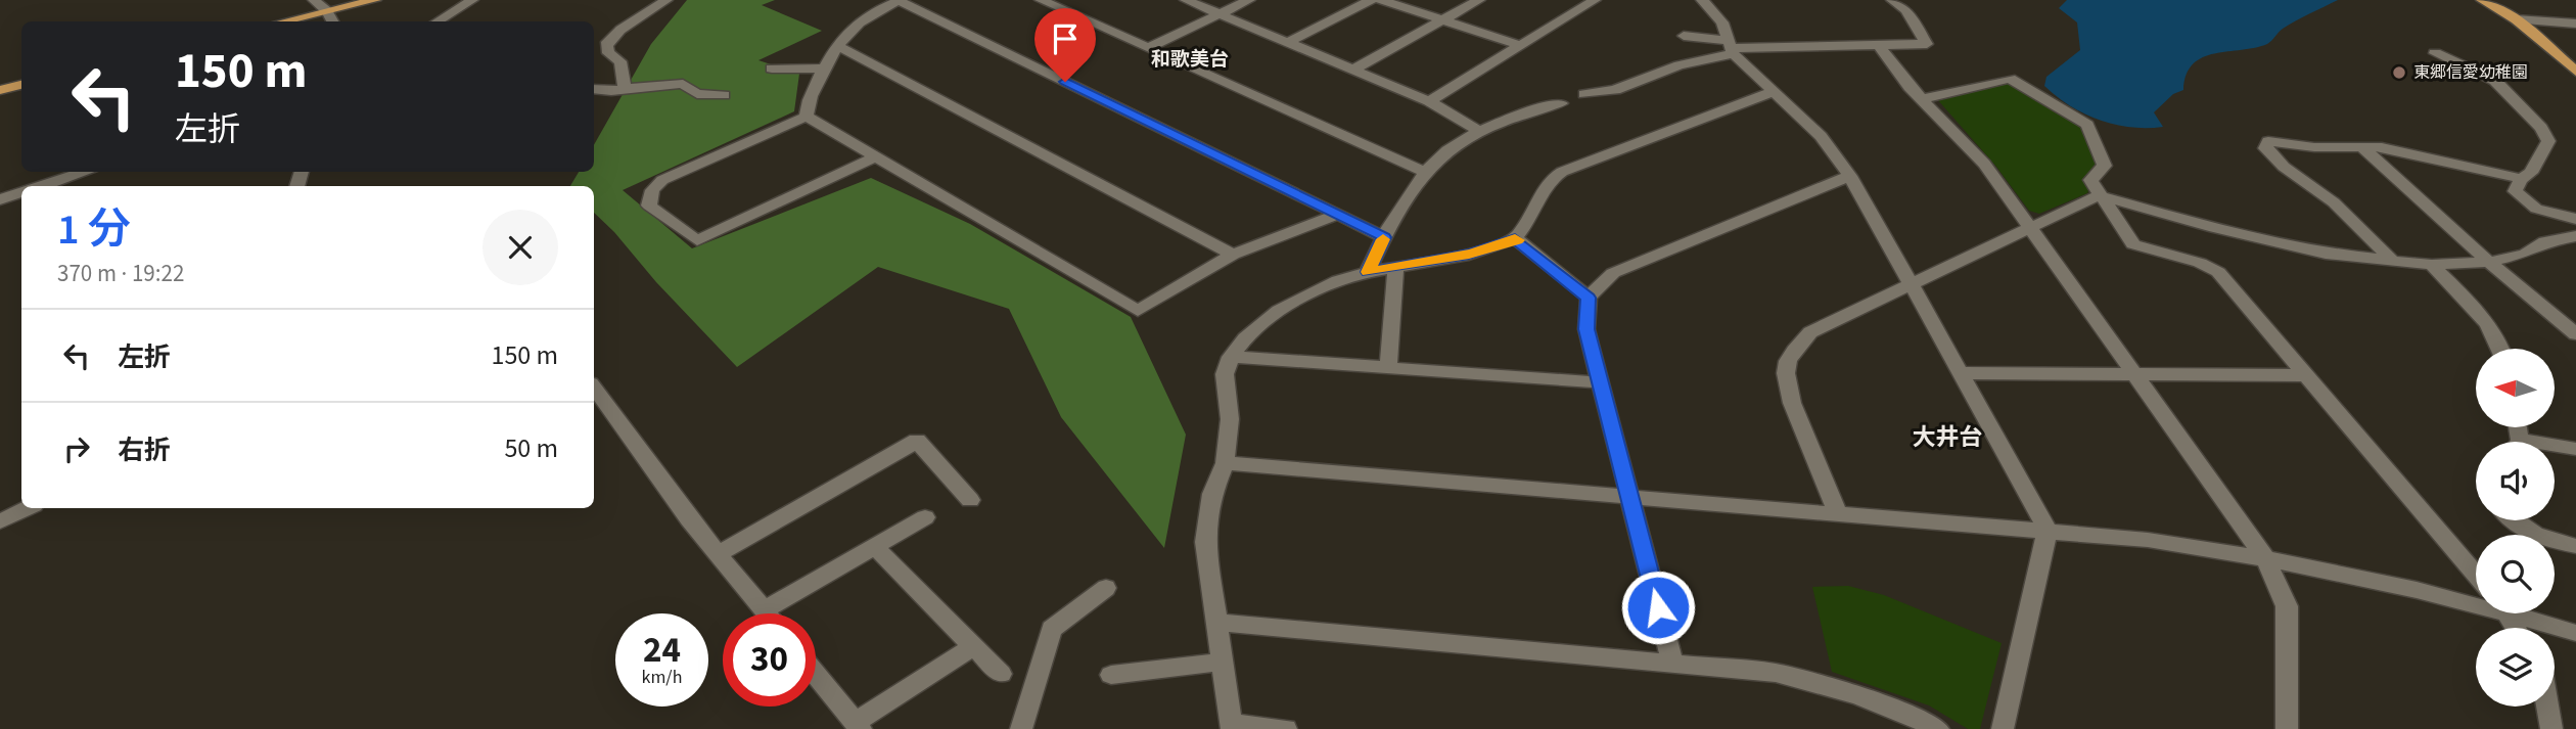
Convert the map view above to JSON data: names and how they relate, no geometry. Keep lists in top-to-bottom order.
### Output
{
  "districts": ["和歌美台", "大井台"],
  "places": ["東郷信愛幼稚園"],
  "north": "left",
  "page": {
    "turn": ["150 m", "左折"],
    "heading": ["1 分", "370 m · 19:22"],
    "list": [
      {
        "name": "左折",
        "value": "150 m"
      },
      {
        "name": "右折",
        "value": "50 m"
      }
    ],
    "speed": "24 km/h",
    "limit": "30"
  }
}
